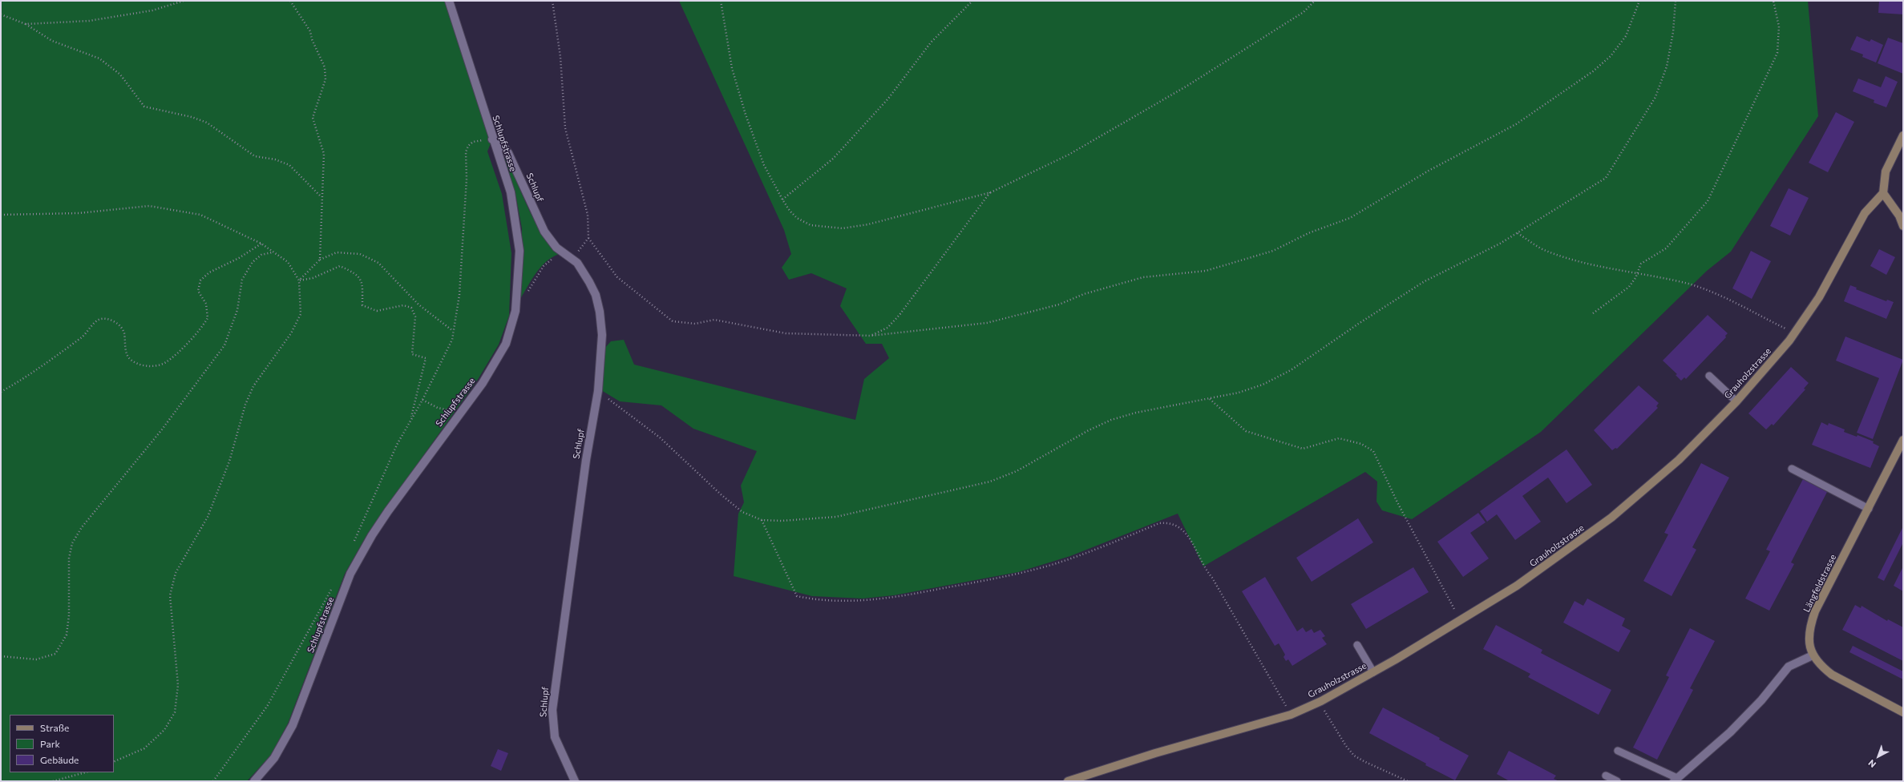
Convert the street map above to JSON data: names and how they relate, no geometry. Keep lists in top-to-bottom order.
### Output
{
  "streets": {
    "street": [
      "Schlupfstrasse",
      "Schlupf",
      "Grauholzstrasse",
      "Längfeldstrasse"
    ]
  },
  "crossings": [
    ["Schlupfstrasse", "Schlupf"]
  ],
  "legend": ["Straße", "Park", "Gebäude"],
  "north": "bottom left"
}
